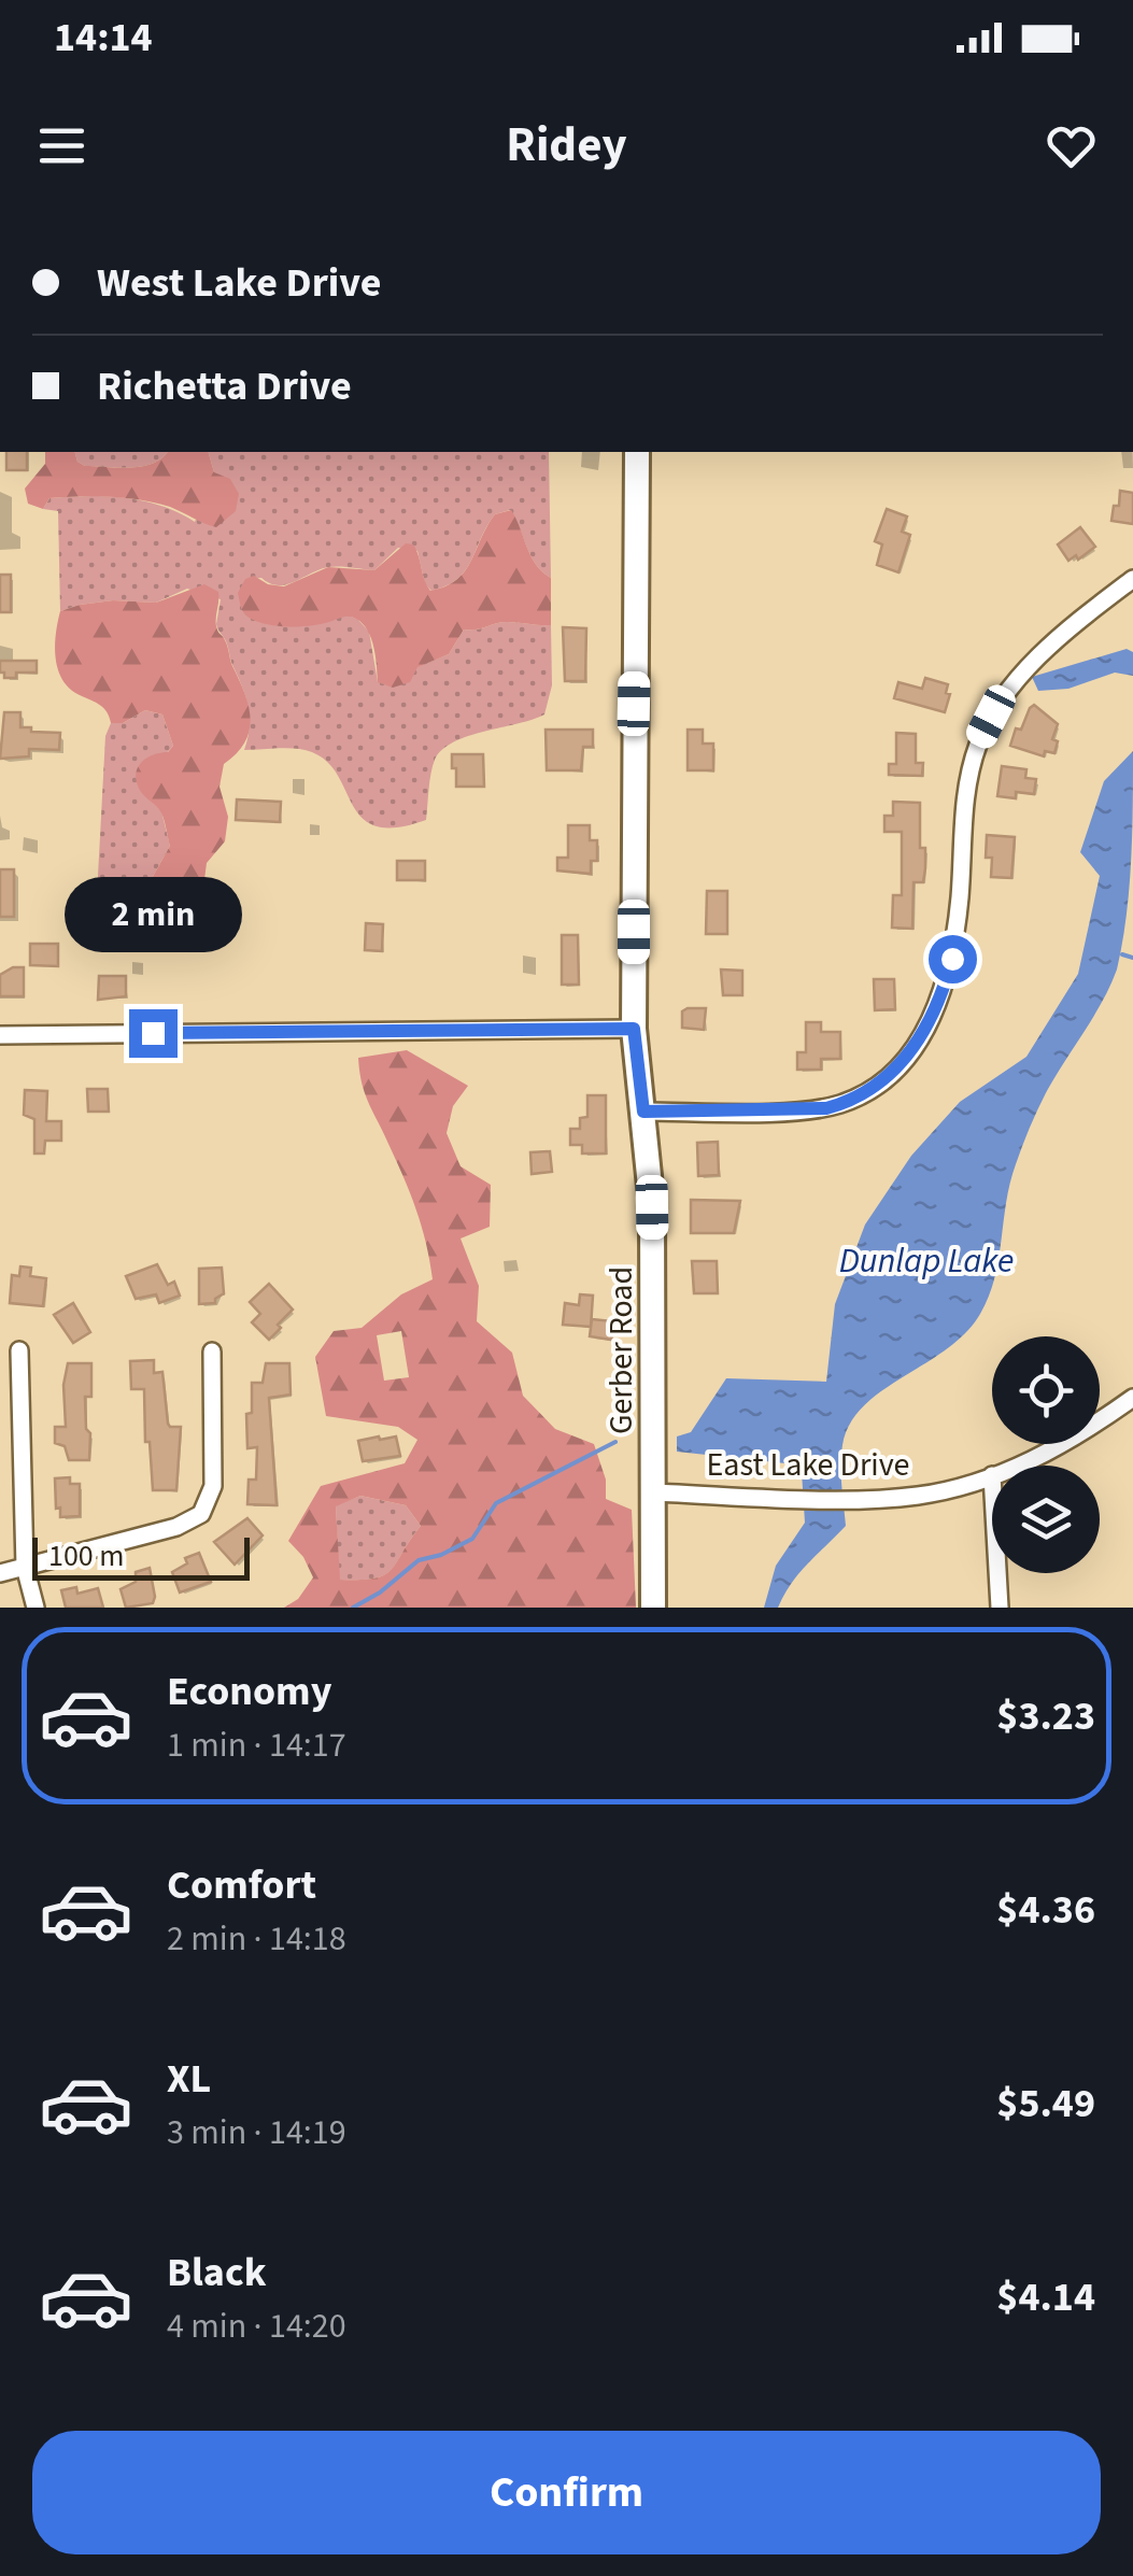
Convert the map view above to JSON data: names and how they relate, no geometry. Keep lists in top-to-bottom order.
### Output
{
  "streets": {
    "street": ["Gerber Road", "East Lake Drive"]
  },
  "crossings": [
    ["Gerber Road", "East Lake Drive"]
  ],
  "water": ["Dunlap Lake"],
  "scale_bar": "100 m",
  "page": {
    "status": "14:14",
    "header": "Ridey",
    "banner": ["West Lake Drive", "Richetta Drive"],
    "bubble": "2 min",
    "scale": "100 m",
    "list": [
      {
        "name": "Economy",
        "note": "1 min · 14:17",
        "value": "$3.23"
      },
      {
        "name": "Comfort",
        "note": "2 min · 14:18",
        "value": "$4.36"
      },
      {
        "name": "XL",
        "note": "3 min · 14:19",
        "value": "$5.49"
      },
      {
        "name": "Black",
        "note": "4 min · 14:20",
        "value": "$4.14"
      }
    ],
    "buttons": "Confirm"
  }
}
